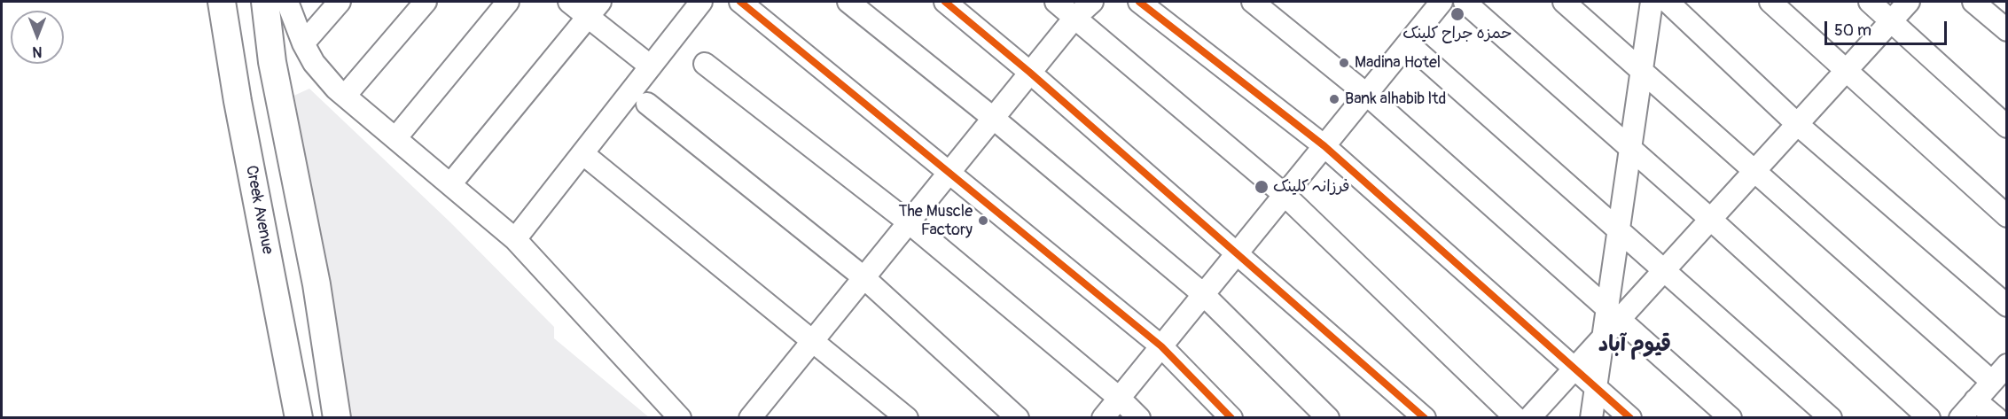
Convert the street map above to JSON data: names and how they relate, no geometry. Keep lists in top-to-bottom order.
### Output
{
  "streets": {
    "main road": ["Creek Avenue"]
  },
  "districts": ["قیوم آباد"],
  "places": [
    "حمزہ جراح کلینک",
    "Madina Hotel",
    "Bank alhabib ltd",
    "فرزانہ کلینک",
    "The Muscle Factory"
  ],
  "scale_bar": "50 m",
  "north": "bottom"
}
